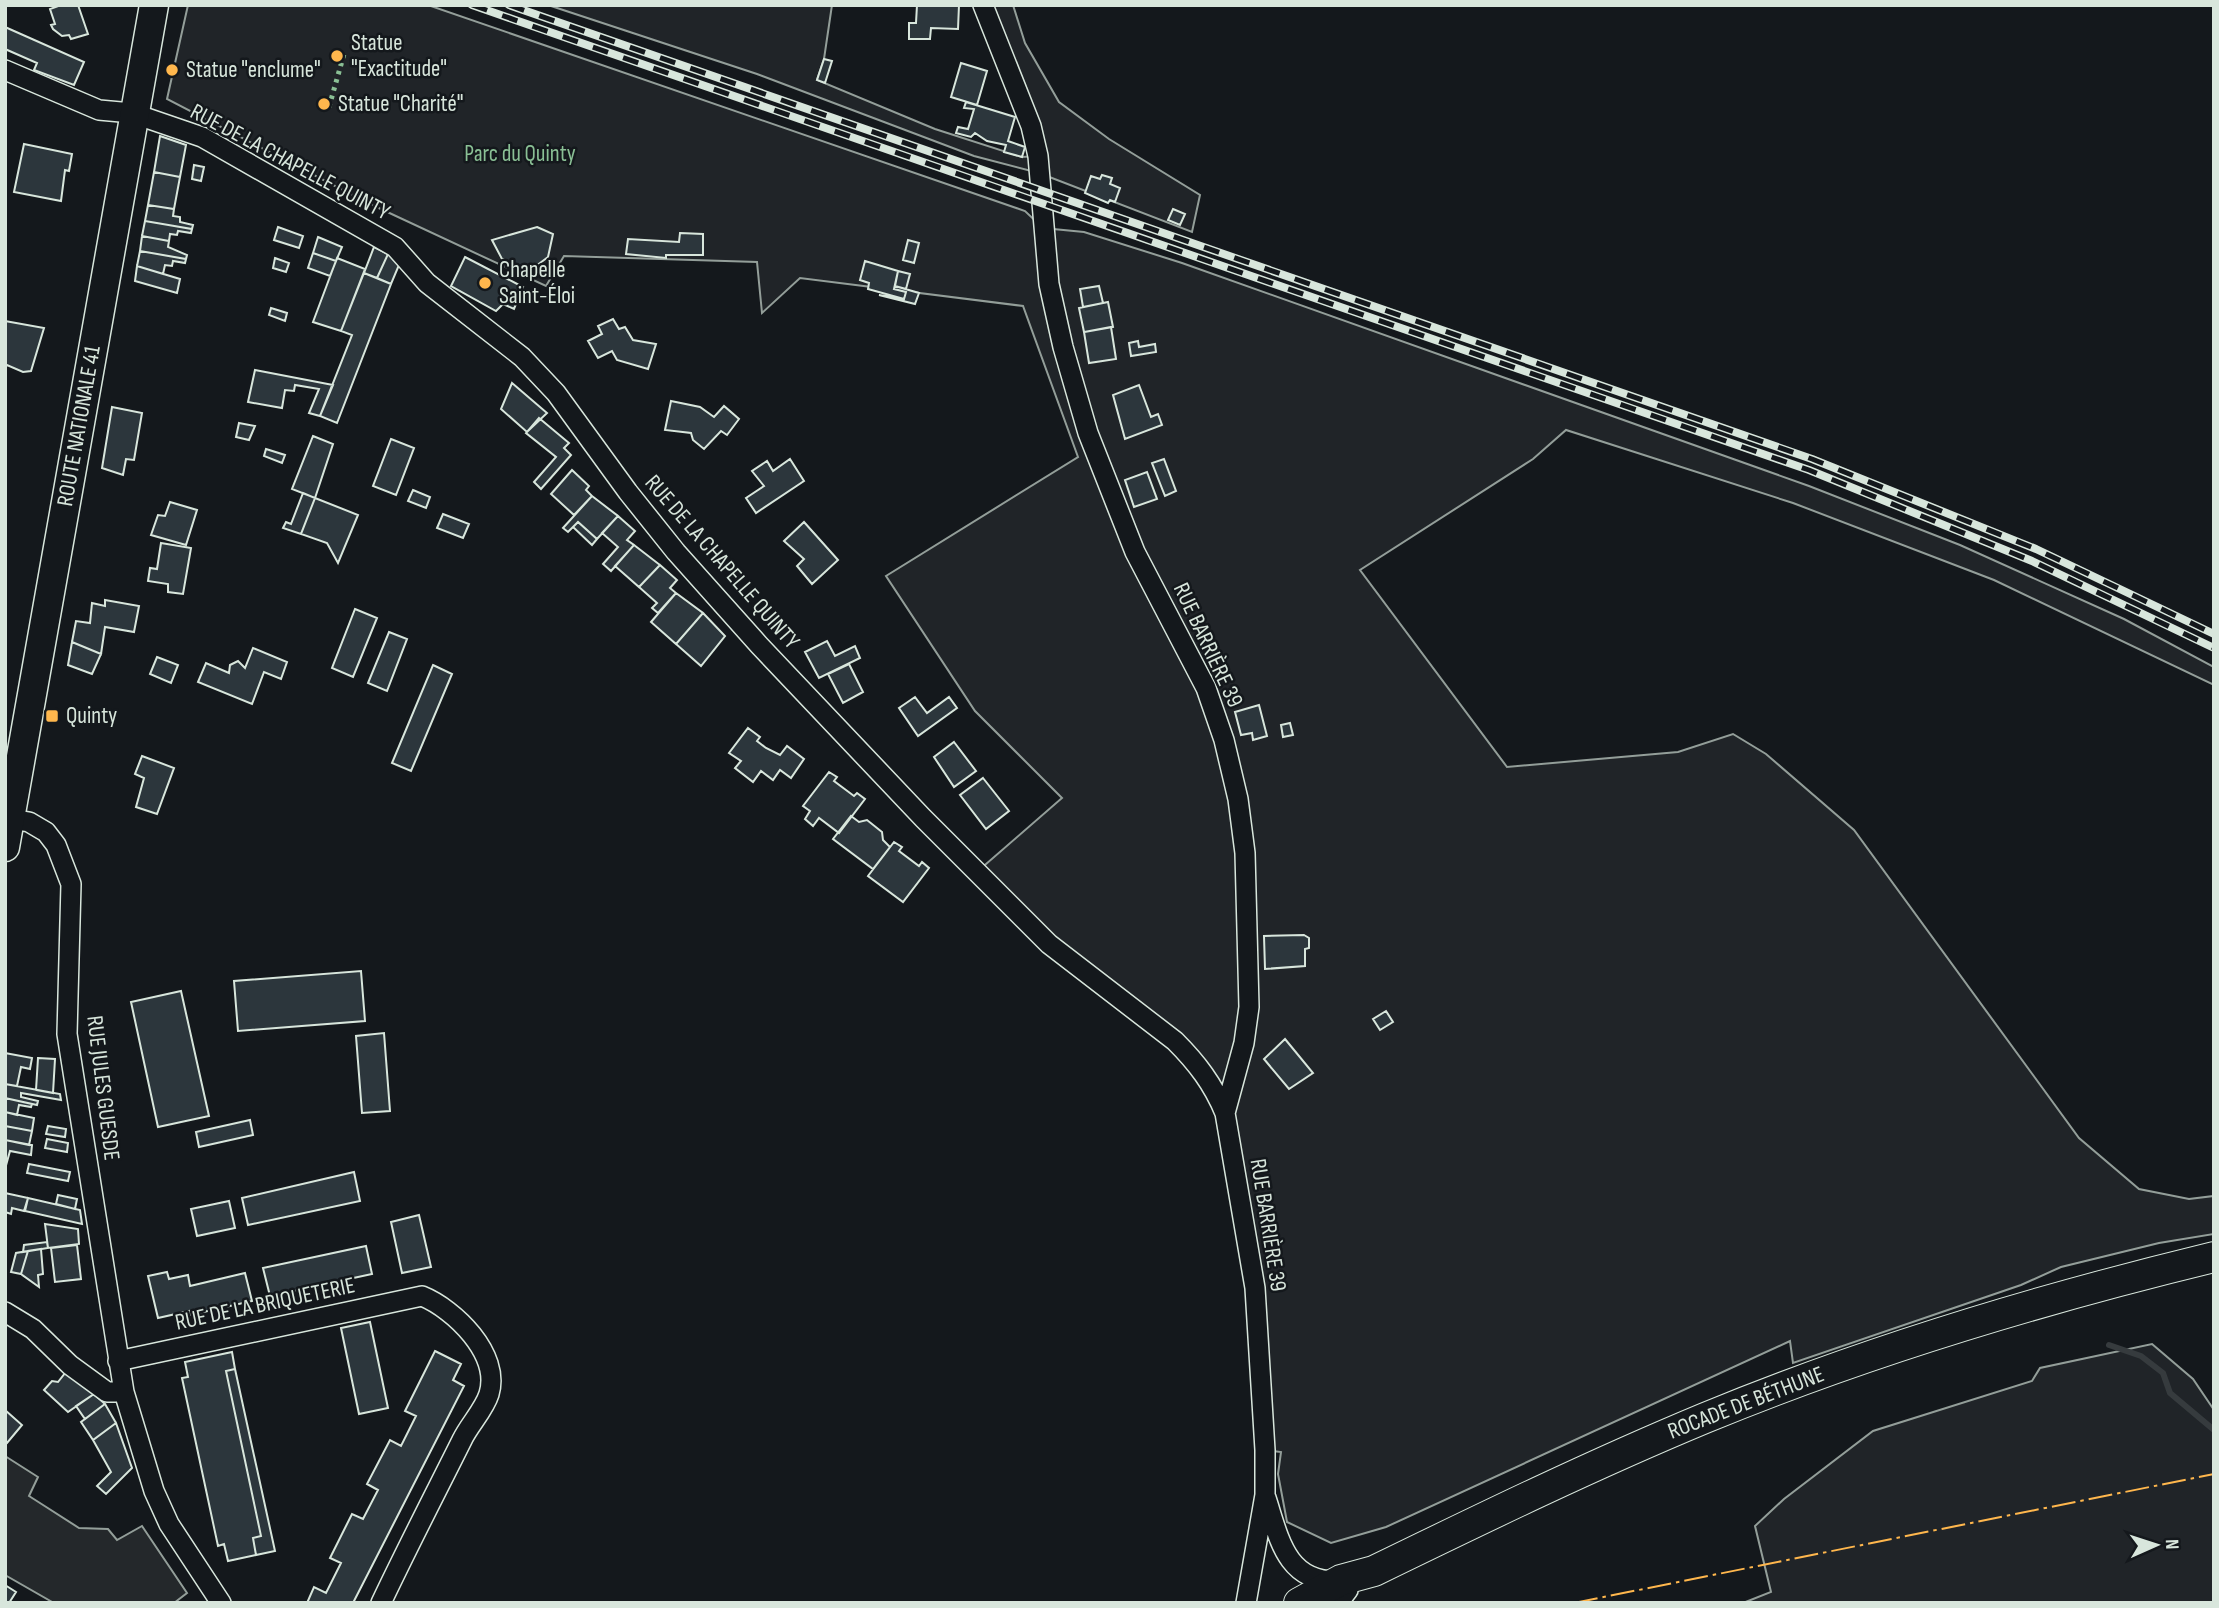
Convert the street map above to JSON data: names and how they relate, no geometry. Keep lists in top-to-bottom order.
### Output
{
  "streets": {
    "main road": ["ROUTE NATIONALE 41", "ROCADE DE BÉTHUNE"],
    "street": [
      "RUE DE LA CHAPELLE QUINTY",
      "RUE BARRIÈRE 39",
      "RUE JULES GUESDE",
      "RUE DE LA BRIQUETERIE"
    ]
  },
  "crossings": [
    ["RUE DE LA CHAPELLE QUINTY", "ROUTE NATIONALE 41"],
    ["RUE DE LA CHAPELLE QUINTY", "RUE BARRIÈRE 39"],
    ["ROUTE NATIONALE 41", "RUE JULES GUESDE"],
    ["RUE BARRIÈRE 39", "ROCADE DE BÉTHUNE"],
    ["RUE JULES GUESDE", "RUE DE LA BRIQUETERIE"]
  ],
  "parks": ["Parc du Quinty"],
  "places": {
    "other": [
      "Statue \"Exactitude\"",
      "Statue \"enclume\"",
      "Statue \"Charité\"",
      "Chapelle Saint-Éloi"
    ],
    "transit": ["Quinty"]
  },
  "north": "right"
}
